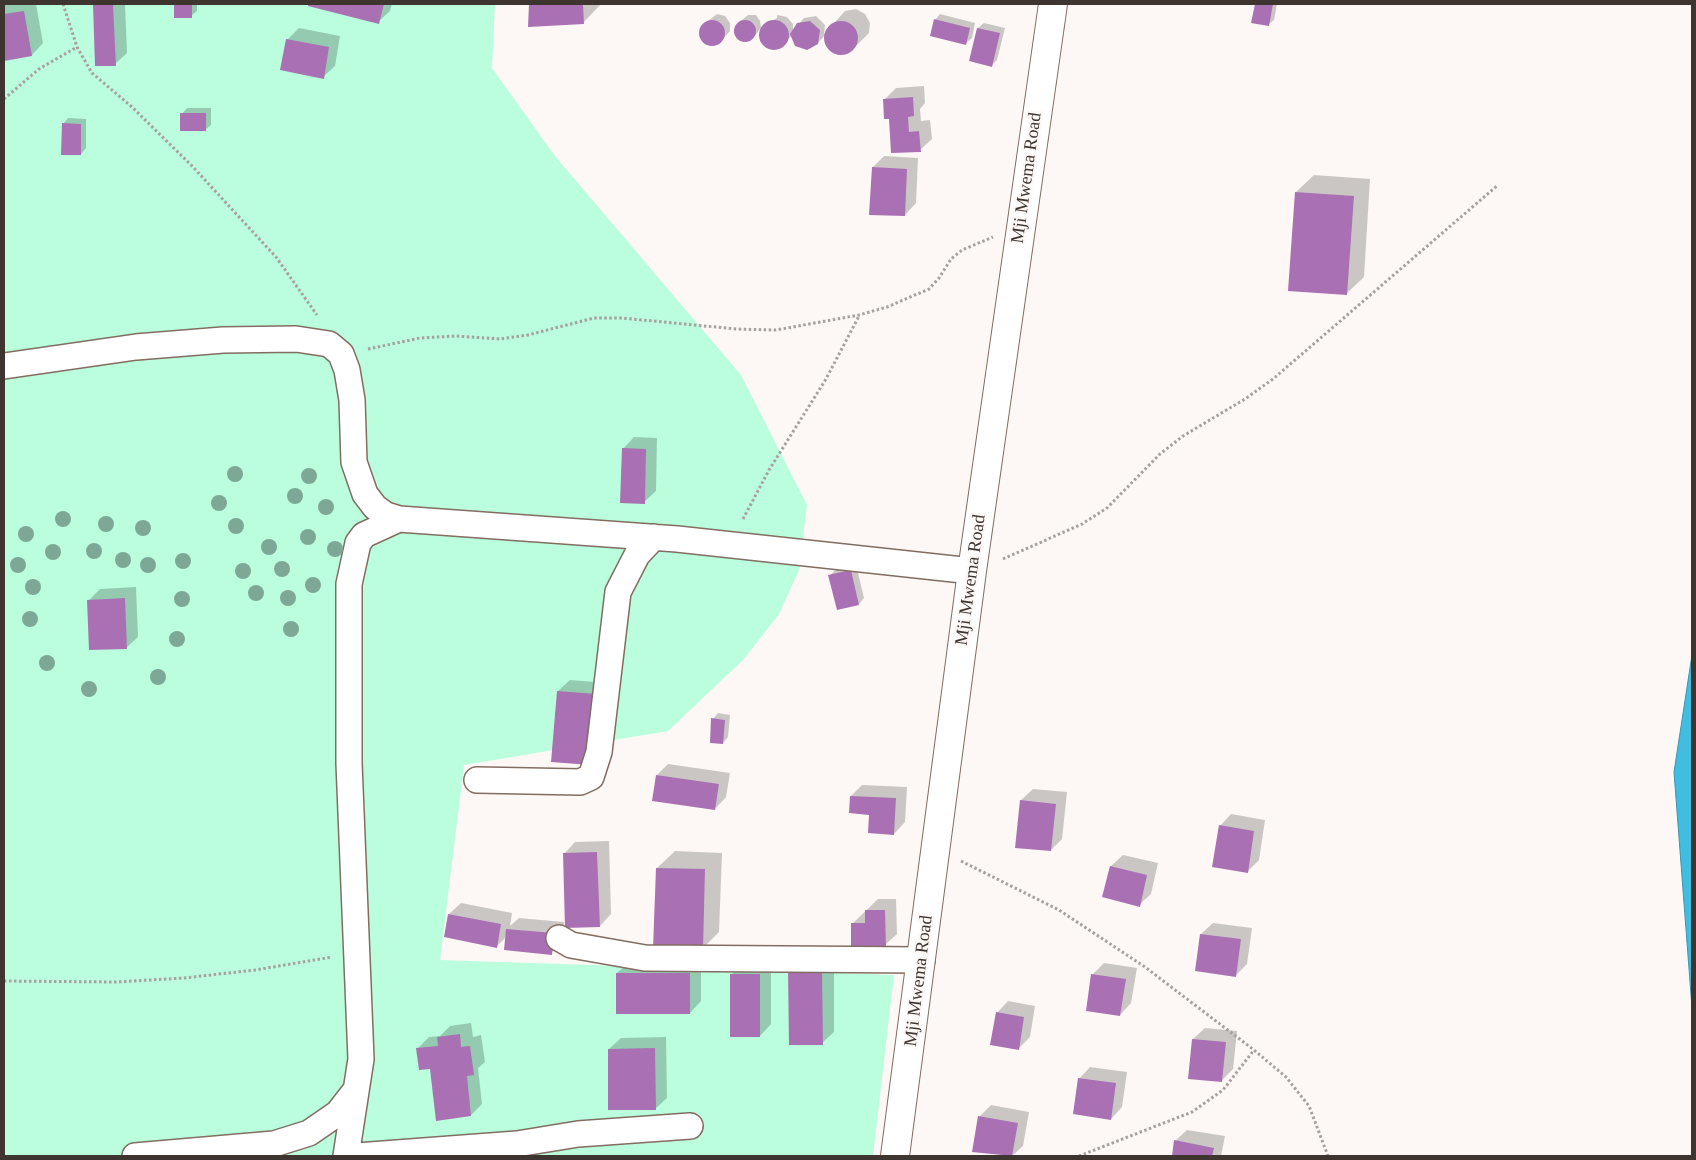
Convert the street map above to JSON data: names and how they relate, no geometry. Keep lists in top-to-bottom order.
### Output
{
  "streets": {
    "main road": ["Mji Mwema Road"]
  }
}
